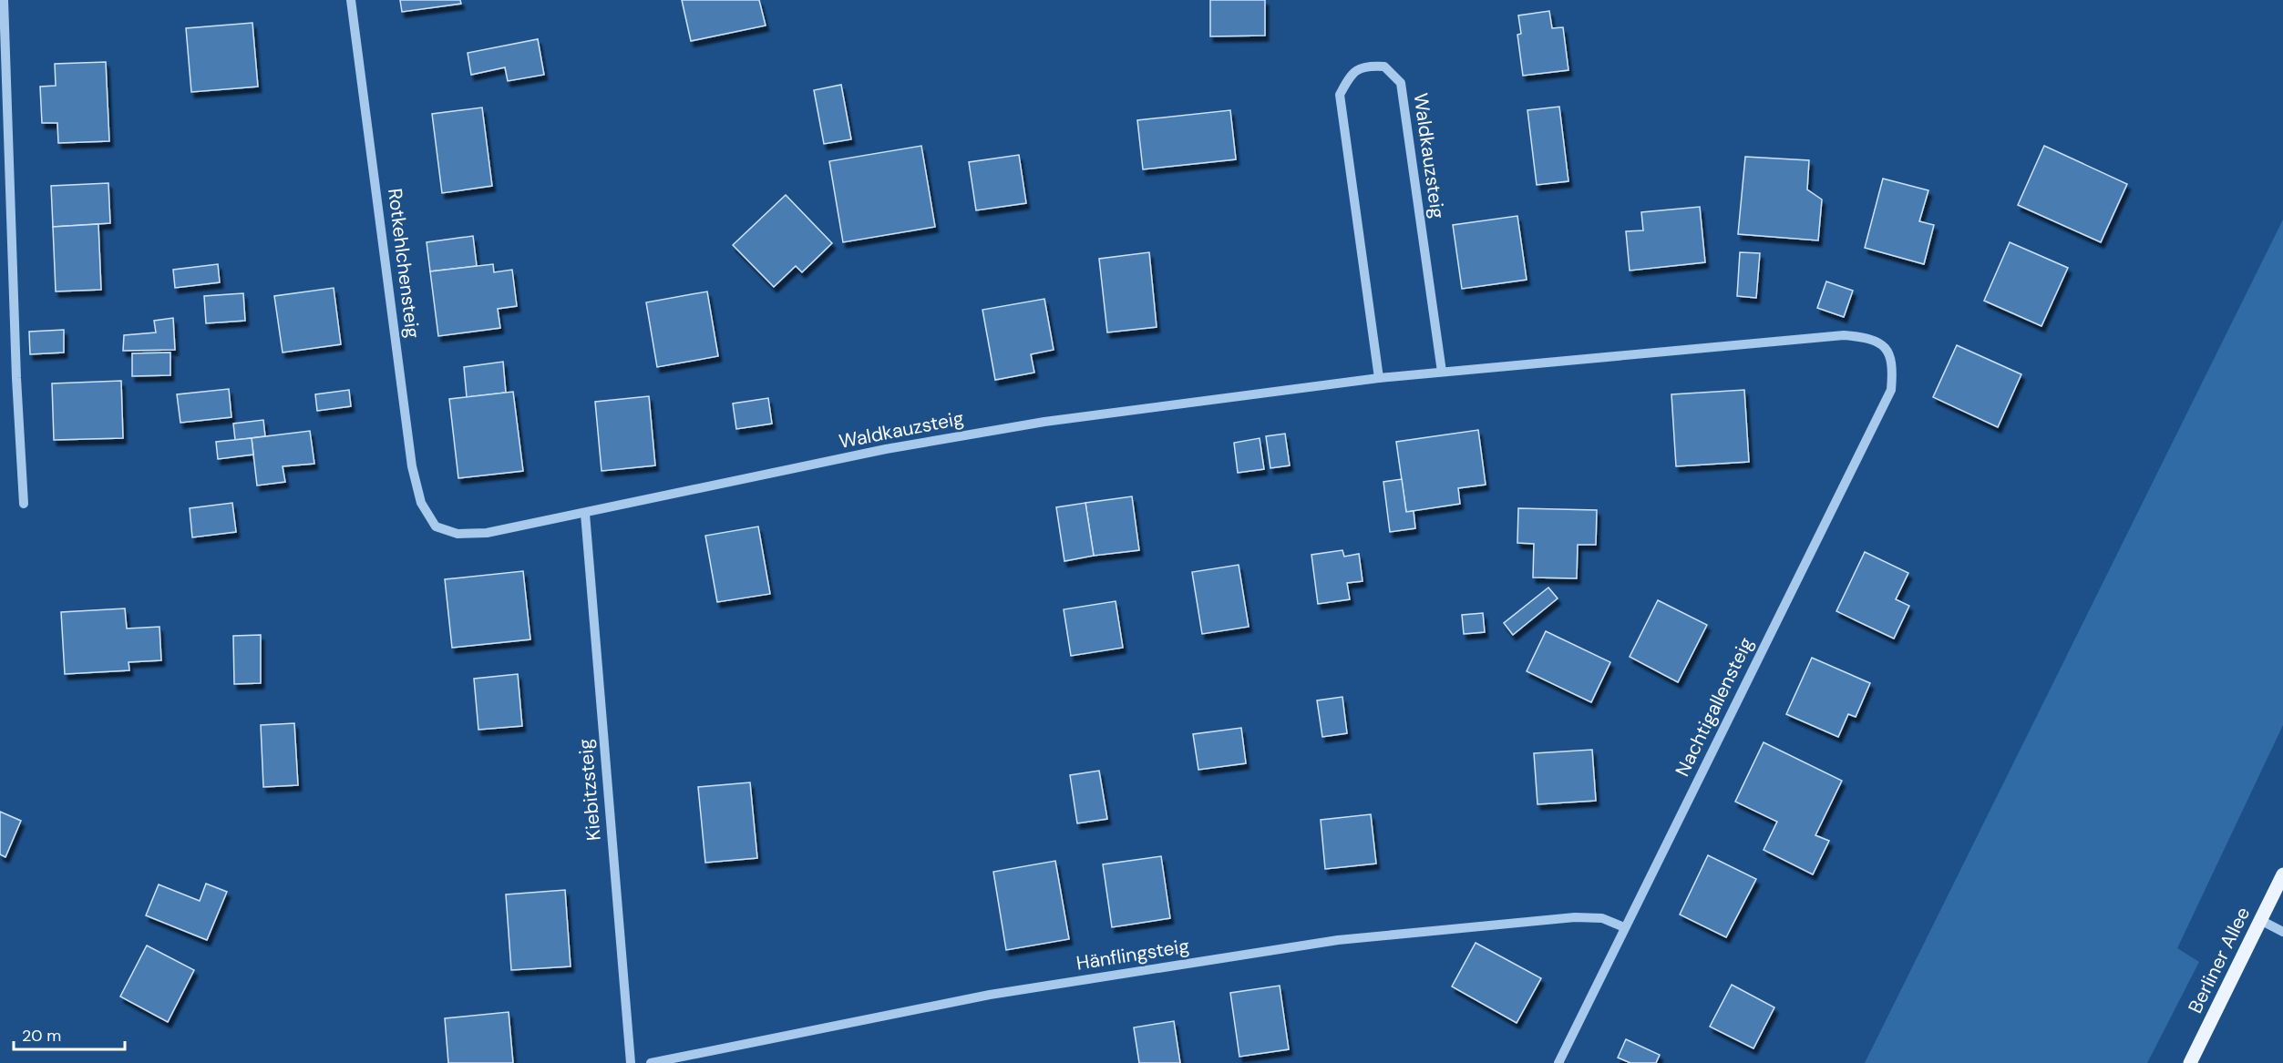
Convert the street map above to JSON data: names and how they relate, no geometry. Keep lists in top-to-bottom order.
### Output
{
  "streets": {
    "main road": ["Berliner Allee"],
    "street": [
      "Waldkauzsteig",
      "Rotkehlchensteig",
      "Nachtigallensteig",
      "Kiebitzsteig",
      "Hänflingsteig"
    ]
  },
  "crossings": [
    ["Waldkauzsteig", "Rotkehlchensteig"],
    ["Waldkauzsteig", "Nachtigallensteig"],
    ["Waldkauzsteig", "Kiebitzsteig"],
    ["Nachtigallensteig", "Hänflingsteig"]
  ],
  "scale_bar": "20 m"
}
